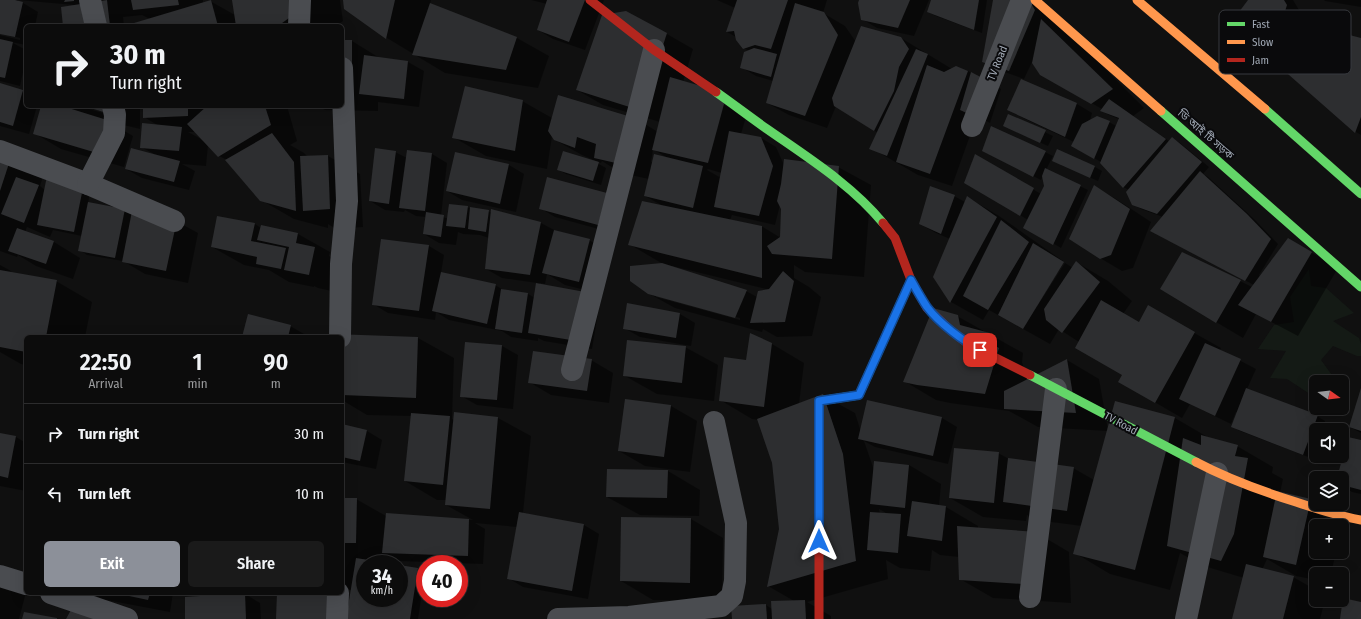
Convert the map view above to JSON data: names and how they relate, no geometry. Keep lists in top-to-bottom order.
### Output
{
  "streets": {
    "street": ["TV Road", "ডি আই টি সড়ক"]
  },
  "legend": ["Fast", "Slow", "Jam"],
  "north": "right",
  "page": {
    "turn": ["30 m", "Turn right"],
    "eta": [
      "22:50",
      "Arrival",
      "1",
      "min",
      "90",
      "m"
    ],
    "map_buttons": ["+", "−"],
    "list": [
      {
        "name": "Turn right",
        "value": "30 m"
      },
      {
        "name": "Turn left",
        "value": "10 m"
      }
    ],
    "buttons": ["Exit", "Share"],
    "speed": "34 km/h",
    "limit": "40"
  }
}
